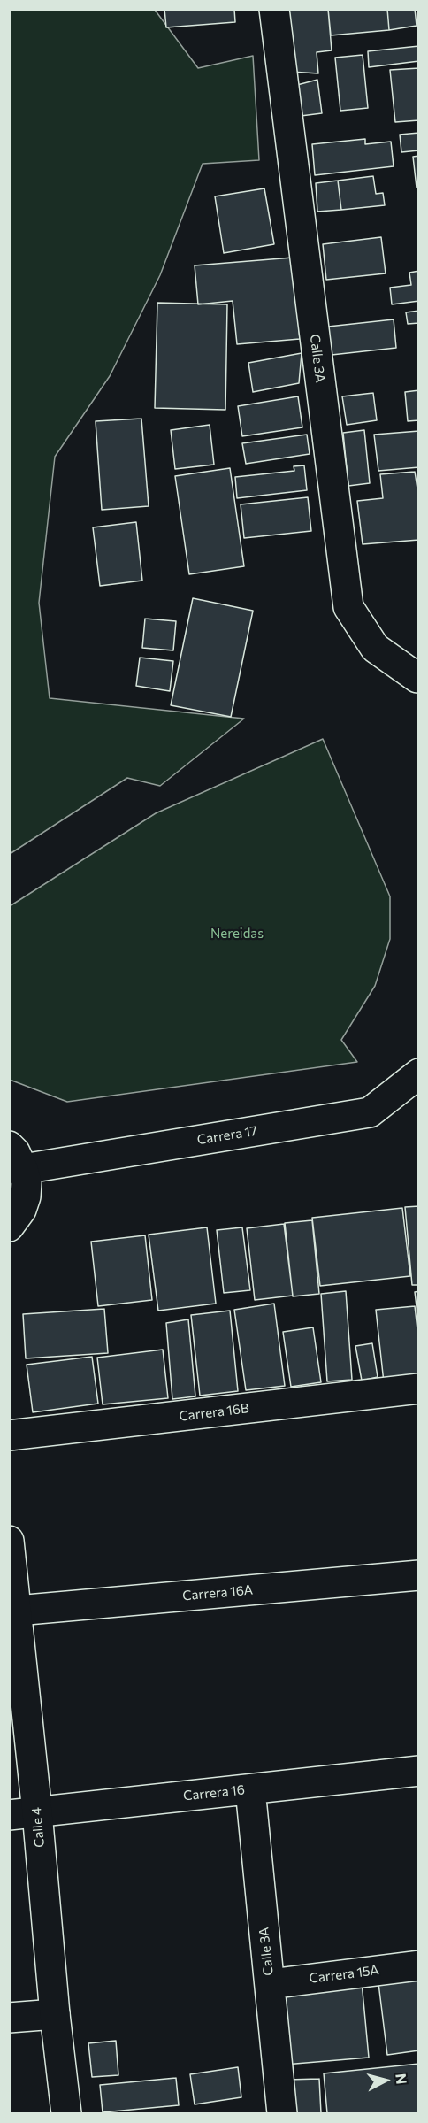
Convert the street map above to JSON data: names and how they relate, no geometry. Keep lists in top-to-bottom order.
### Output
{
  "streets": {
    "street": [
      "Calle 3A",
      "Carrera 17",
      "Carrera 16B",
      "Carrera 16A",
      "Carrera 16",
      "Calle 4",
      "Carrera 15A"
    ]
  },
  "crossings": [
    ["Calle 3A", "Carrera 16"],
    ["Calle 3A", "Carrera 15A"],
    ["Carrera 16A", "Calle 4"],
    ["Carrera 16", "Calle 4"]
  ],
  "parks": ["Nereidas"],
  "north": "right"
}
